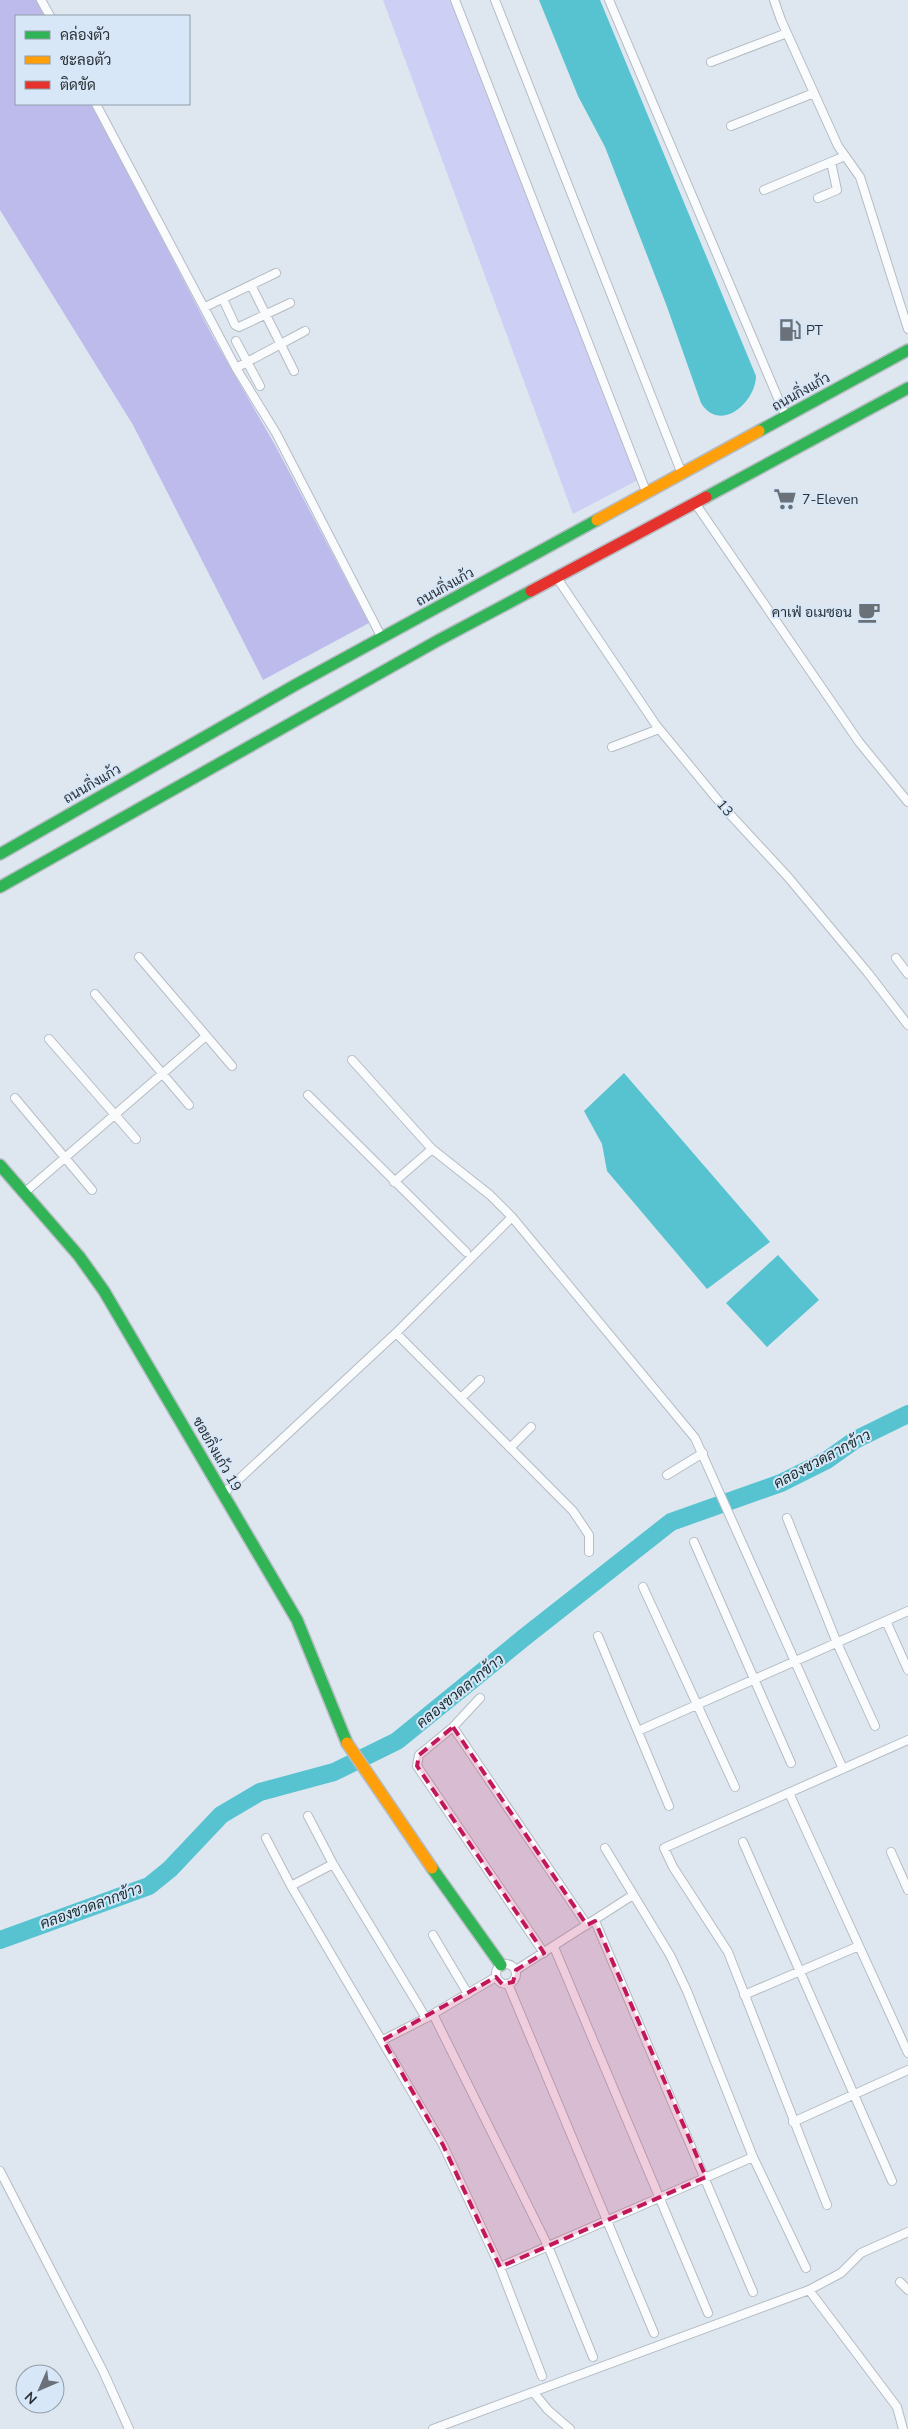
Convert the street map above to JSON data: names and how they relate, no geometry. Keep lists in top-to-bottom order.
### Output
{
  "streets": {
    "main road": ["ถนนกิ่งแก้ว", "ซอยกิ่งแก้ว 19"],
    "street": ["13"]
  },
  "water": ["คลองชวดลากข้าว"],
  "places": {
    "fuel station": ["PT"],
    "supermarket": ["7-Eleven"],
    "cafe": ["คาเฟ่ อเมซอน"]
  },
  "legend": ["คล่องตัว", "ชะลอตัว", "ติดขัด"],
  "north": "bottom left"
}
